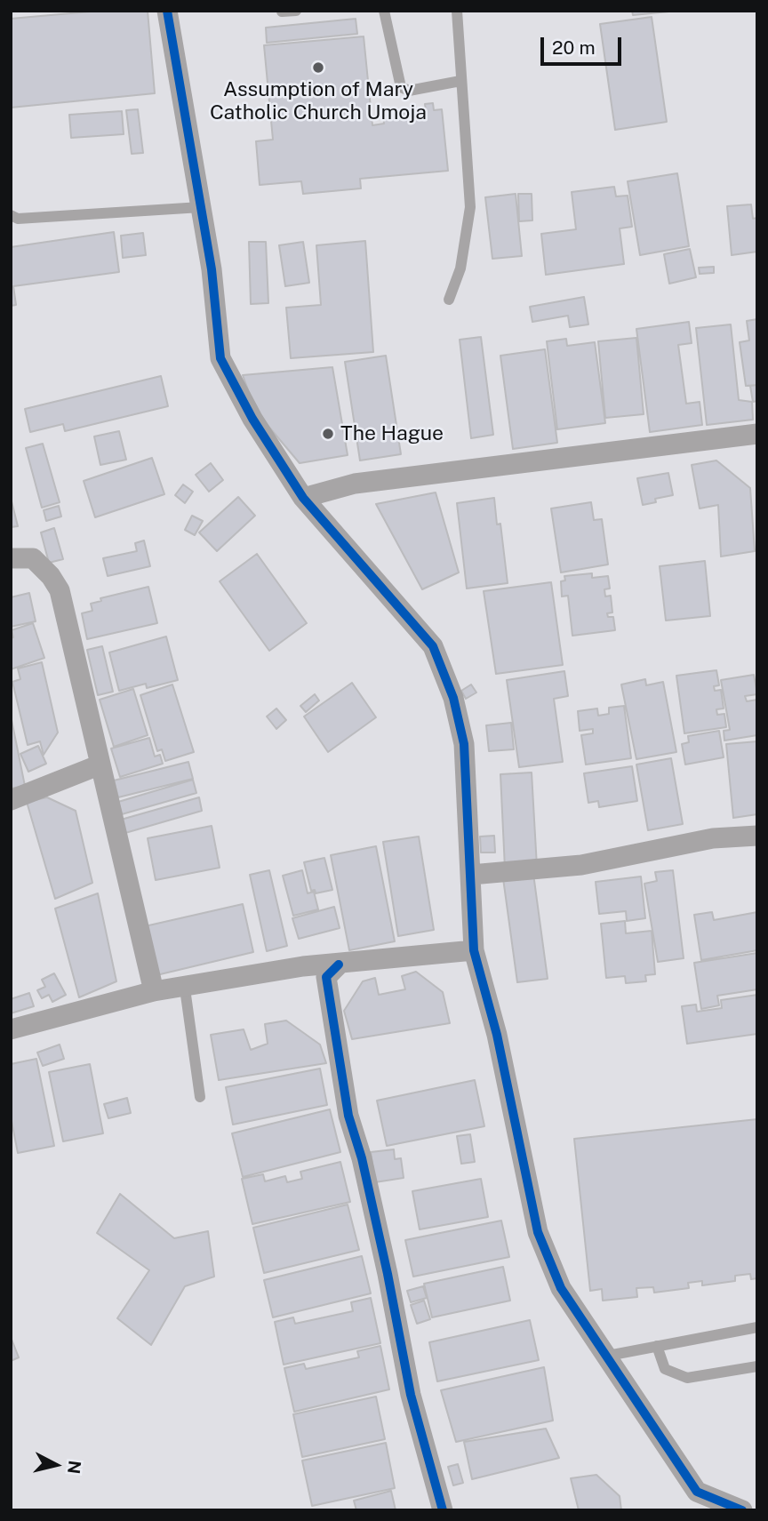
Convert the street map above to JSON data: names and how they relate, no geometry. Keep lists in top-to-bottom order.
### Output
{
  "places": ["Assumption of Mary Catholic Church Umoja", "The Hague"],
  "scale_bar": "20 m",
  "north": "right"
}
